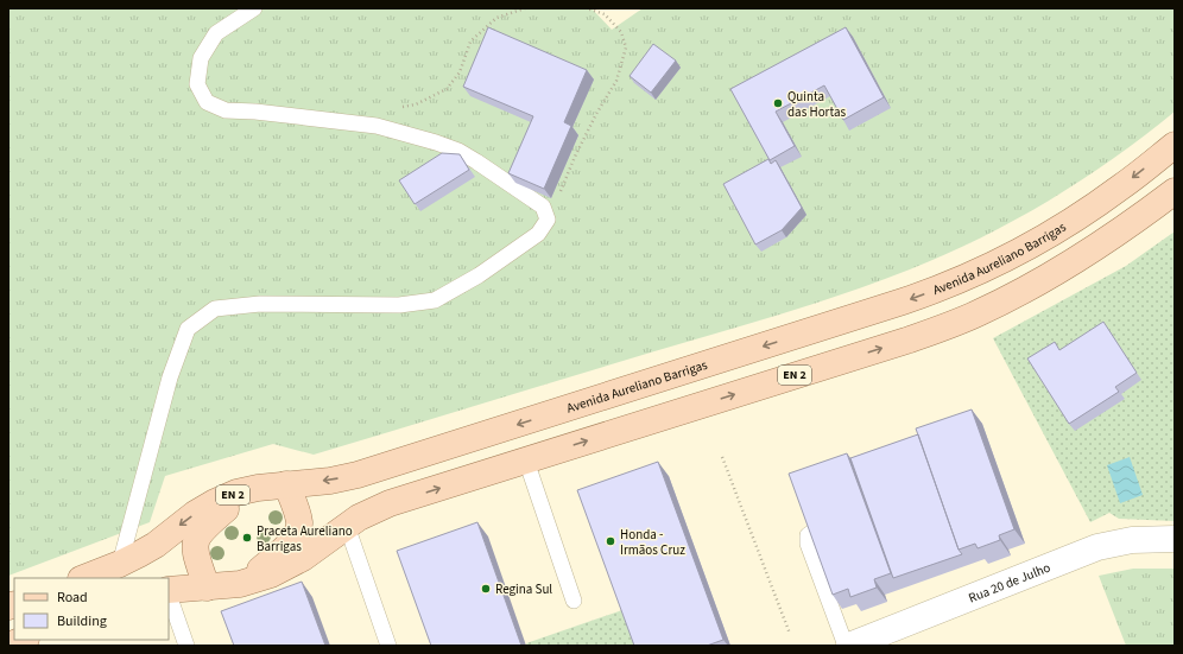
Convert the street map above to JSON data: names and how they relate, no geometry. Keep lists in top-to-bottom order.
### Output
{
  "streets": {
    "main road": ["Avenida Aureliano Barrigas", "EN 2"],
    "street": ["Rua 20 de Julho"]
  },
  "places": [
    "Quinta das Hortas",
    "Praceta Aureliano Barrigas",
    "Honda - Irmãos Cruz",
    "Regina Sul"
  ],
  "legend": ["Road", "Building"]
}
